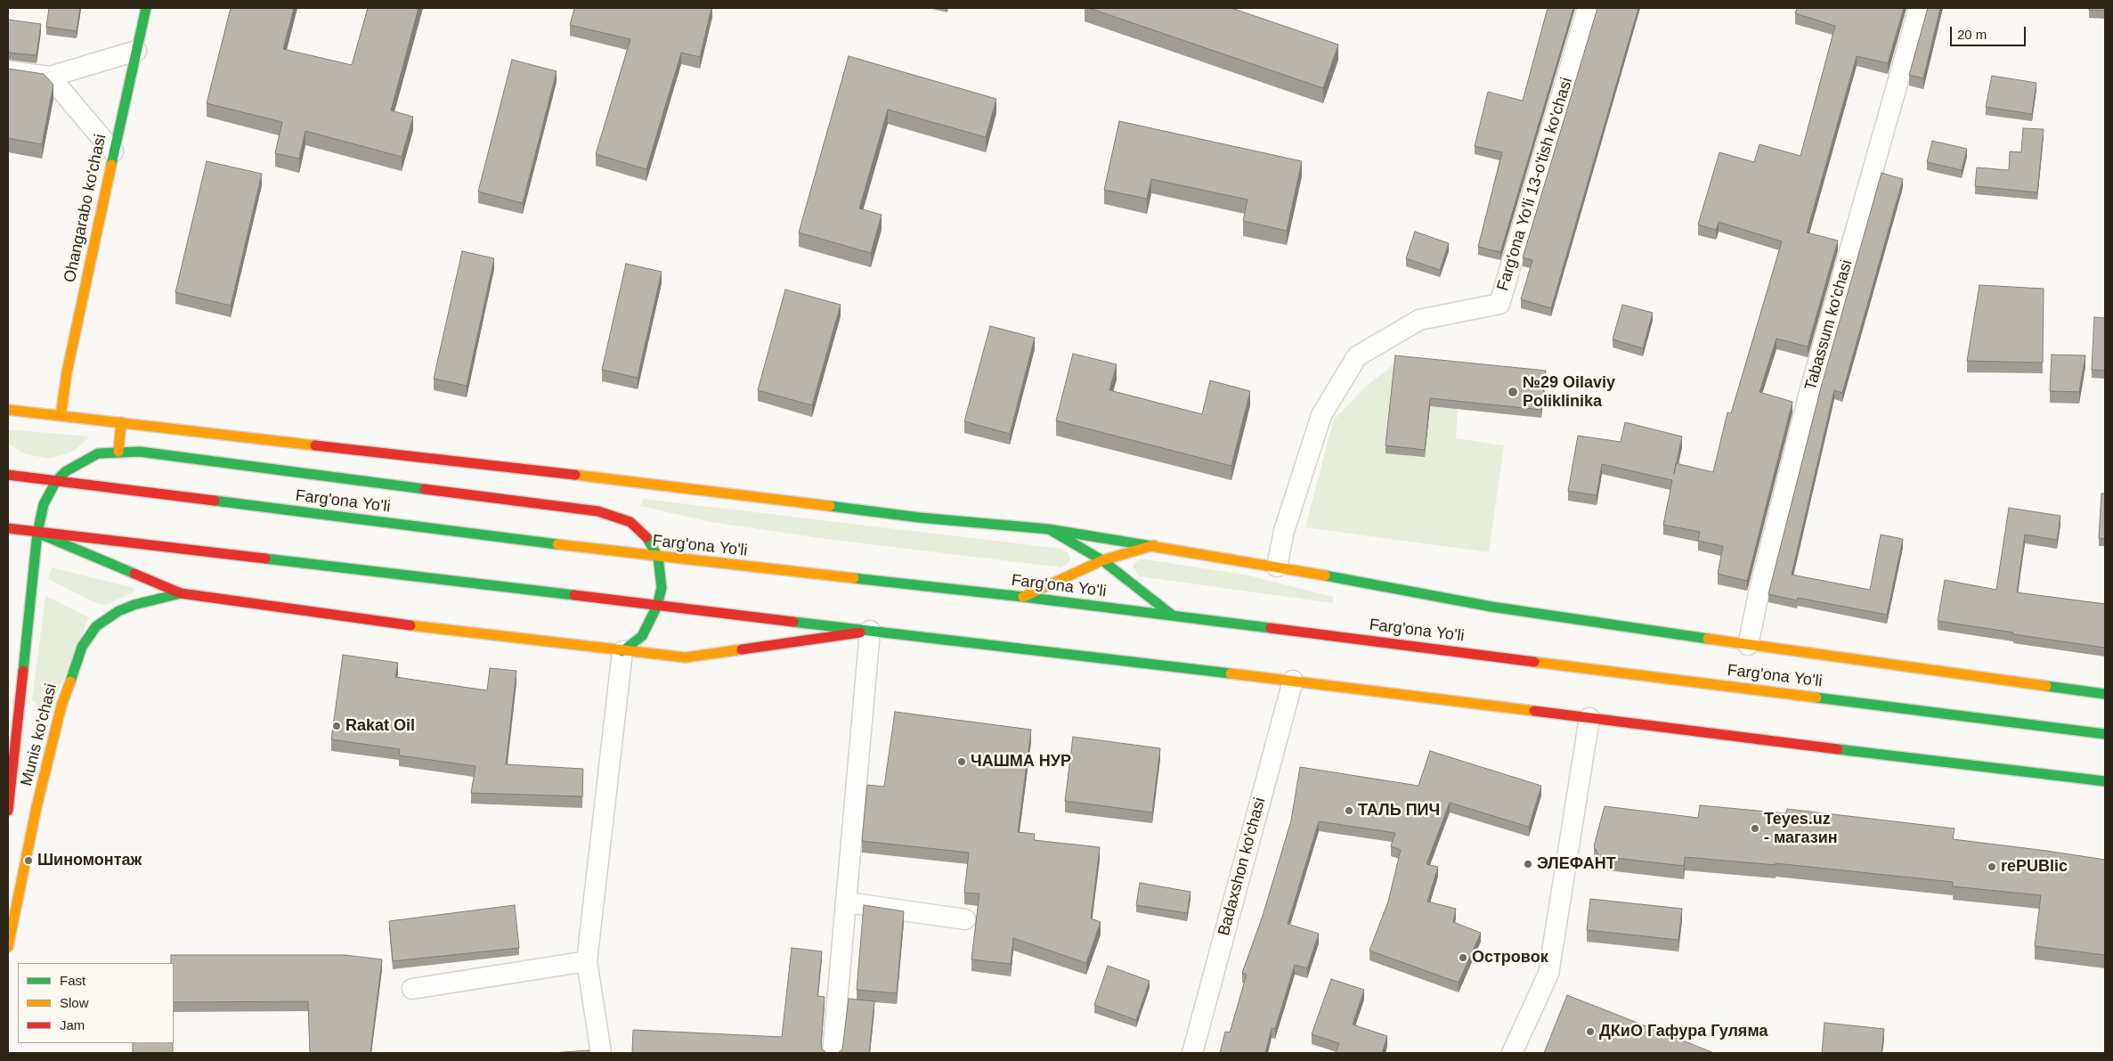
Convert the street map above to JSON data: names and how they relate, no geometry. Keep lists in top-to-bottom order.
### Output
{
  "streets": {
    "main road": ["Ohangarabo ko'chasi", "Farg'ona Yo'li", "Munis ko'chasi"],
    "street": ["Farg'ona Yo'li 13-o'tish ko'chasi", "Tabassum ko'chasi", "Badaxshon ko'chasi"]
  },
  "crossings": [
    ["Farg'ona Yo'li", "Munis ko'chasi"]
  ],
  "places": [
    "№29 Oilaviy Poliklinika",
    "Rakat Oil",
    "ЧАШМА НУР",
    "ТАЛЬ ПИЧ",
    "Teyes.uz - магазин",
    "Шиномонтаж",
    "ЭЛЕФАНТ",
    "rePUBlic",
    "Островок",
    "ДКиО Гафура Гуляма"
  ],
  "legend": ["Fast", "Slow", "Jam"],
  "scale_bar": "20 m"
}
